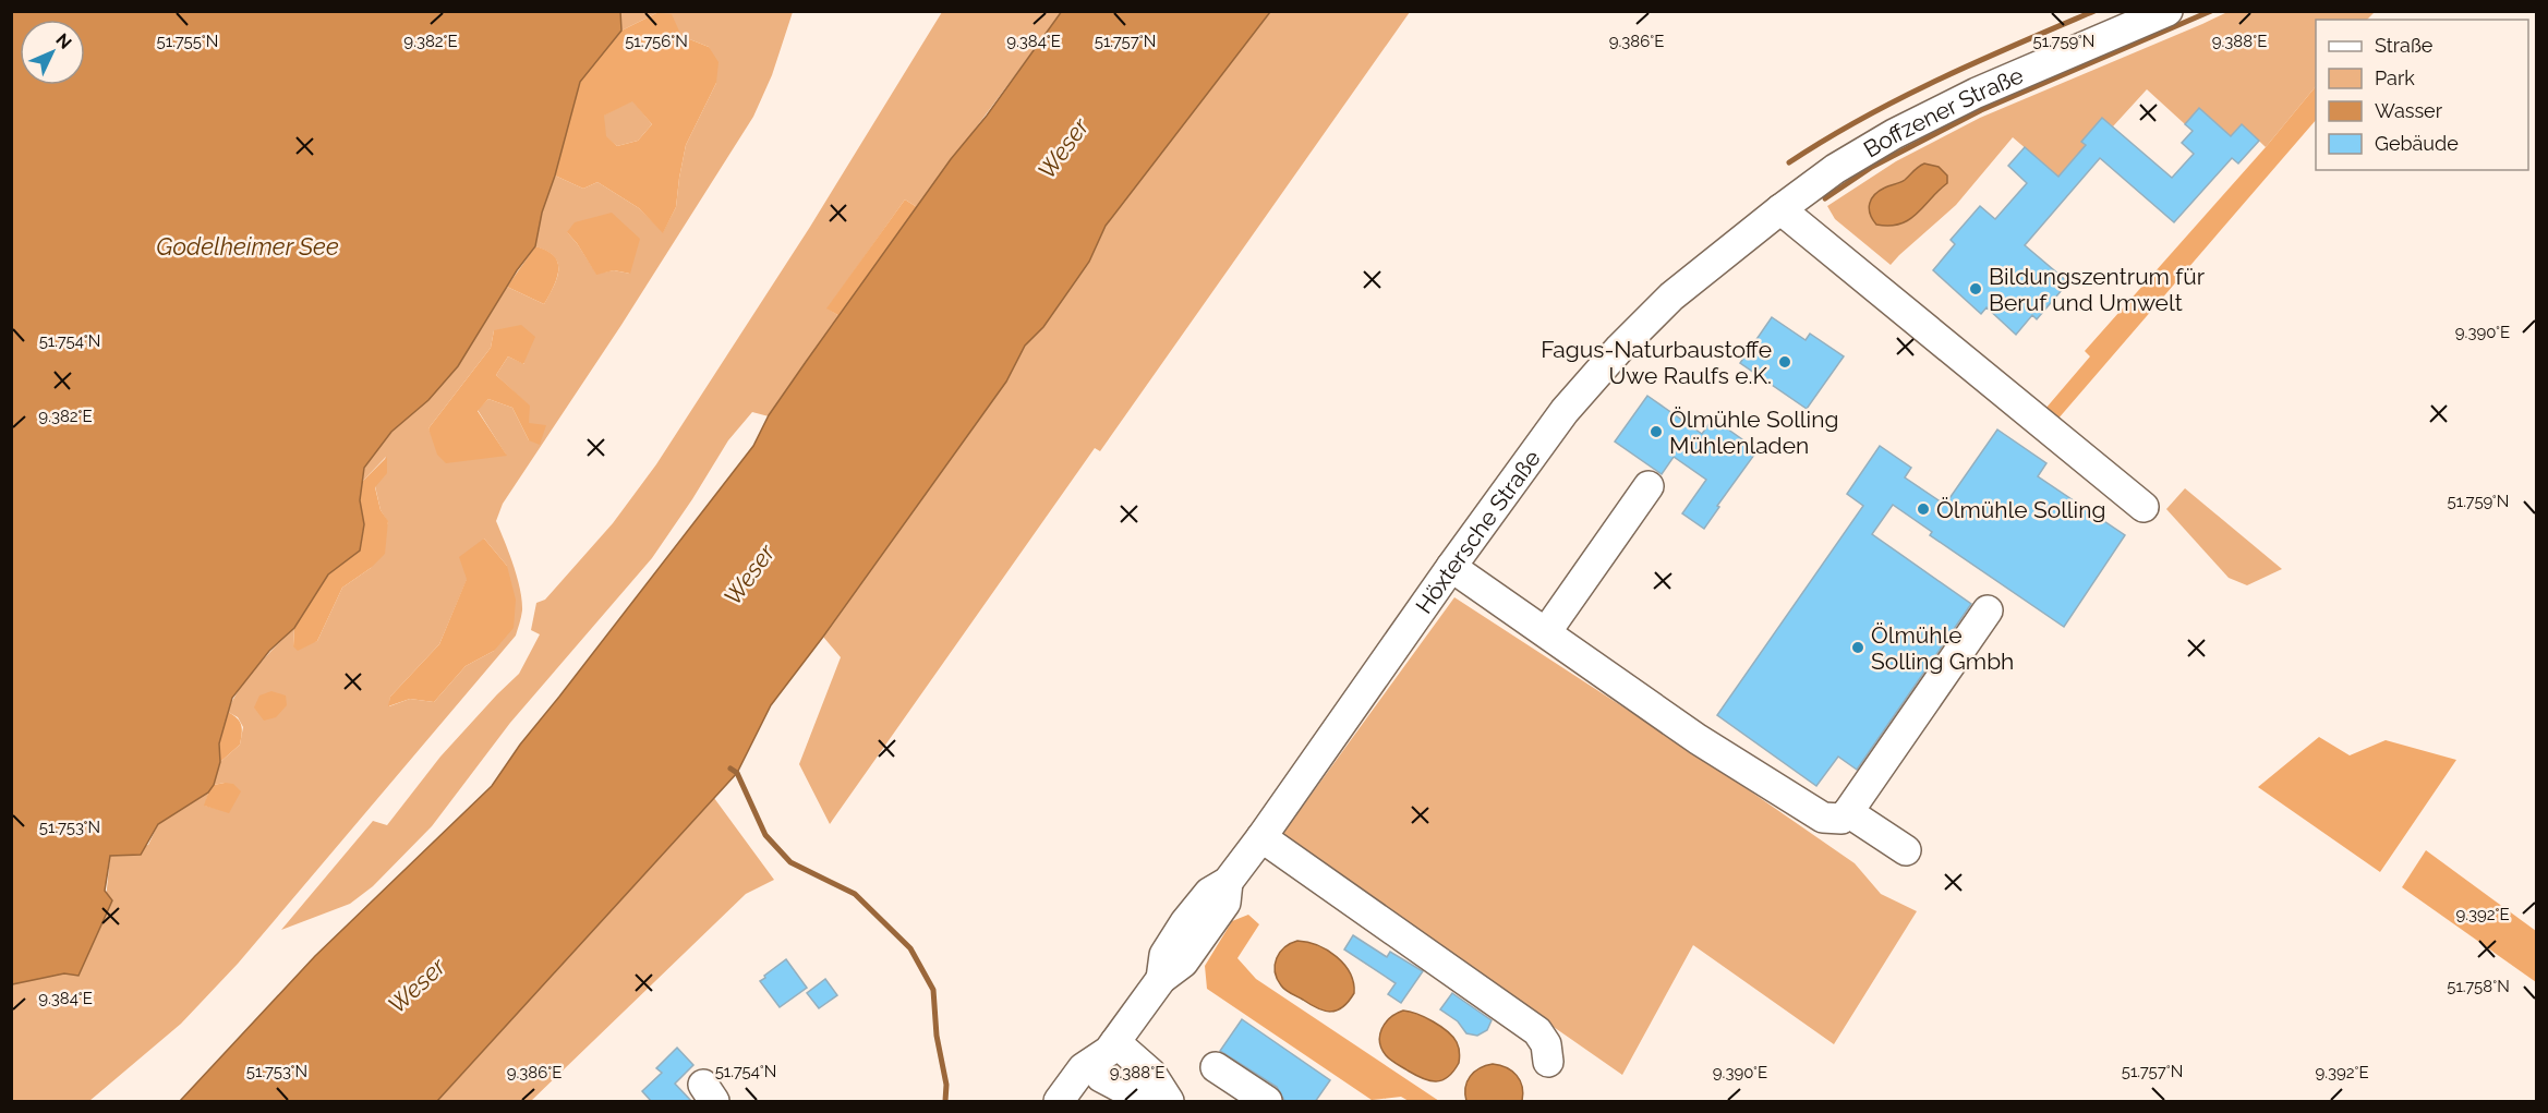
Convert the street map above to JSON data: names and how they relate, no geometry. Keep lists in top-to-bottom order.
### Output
{
  "streets": {
    "street": ["Boffzener Straße", "Höxtersche Straße"]
  },
  "crossings": [
    ["Boffzener Straße", "Höxtersche Straße"]
  ],
  "water": ["Weser", "Godelheimer See"],
  "places": [
    "Bildungszentrum für Beruf und Umwelt",
    "Fagus-Naturbaustoffe Uwe Raulfs e.K.",
    "Ölmühle Solling Mühlenladen",
    "Ölmühle Solling",
    "Ölmühle Solling Gmbh"
  ],
  "legend": [
    "Straße",
    "Park",
    "Wasser",
    "Gebäude"
  ],
  "north": "top right",
  "coordinates": [
    "9.382°E",
    "9.384°E",
    "9.386°E",
    "9.388°E",
    "51.755°N",
    "51.756°N",
    "51.757°N",
    "51.759°N",
    "9.390°E",
    "51.754°N",
    "51.753°N",
    "9.392°E",
    "51.758°N"
  ]
}
